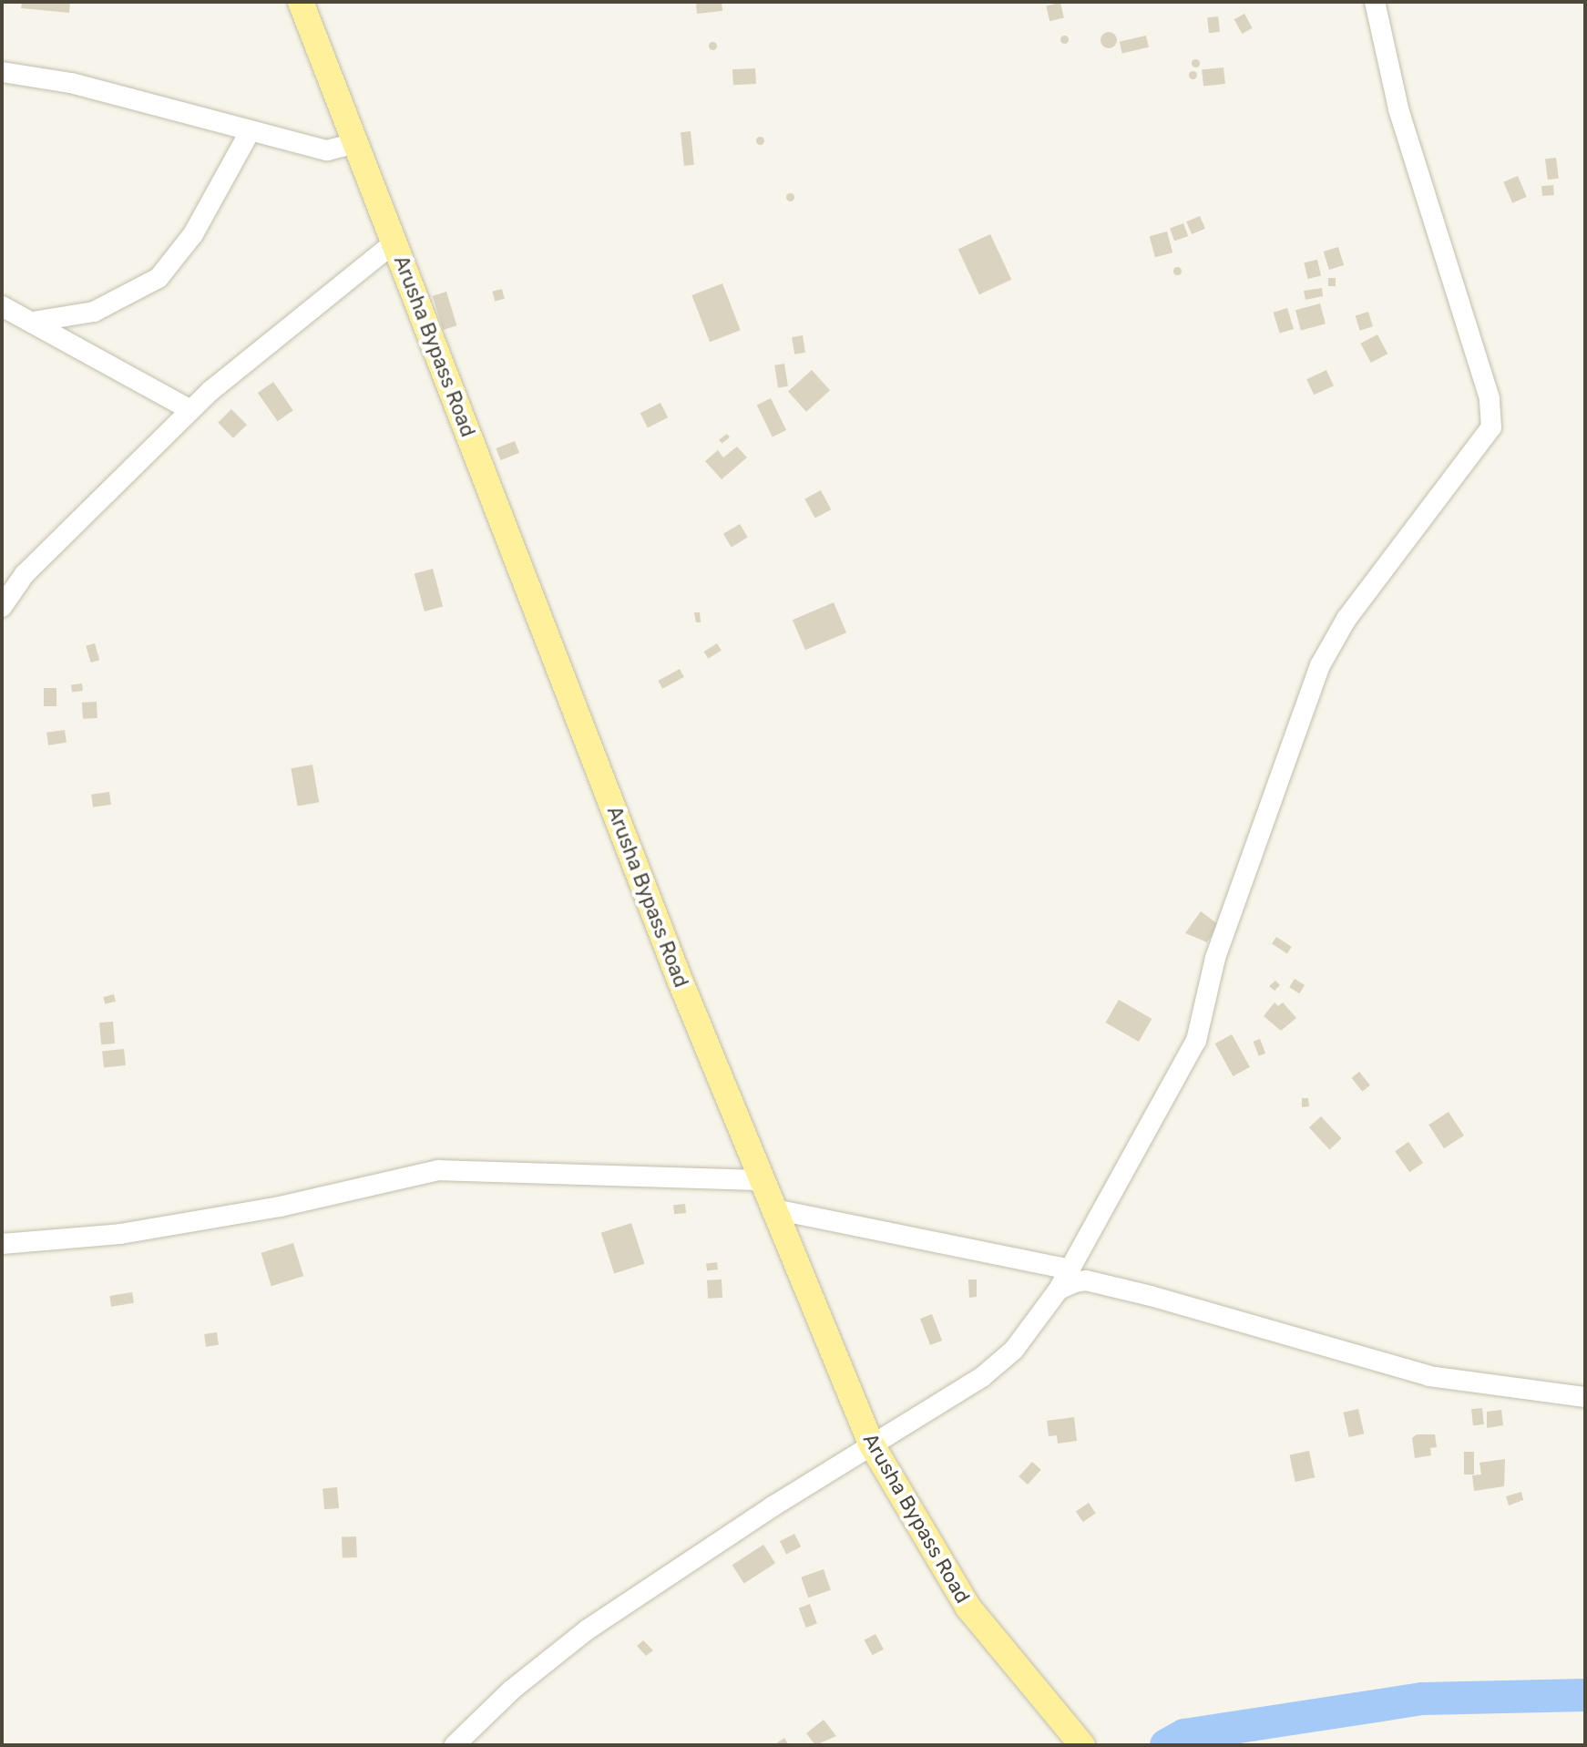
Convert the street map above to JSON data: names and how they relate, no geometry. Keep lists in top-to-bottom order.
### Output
{
  "streets": {
    "main road": ["Arusha Bypass Road"]
  }
}
